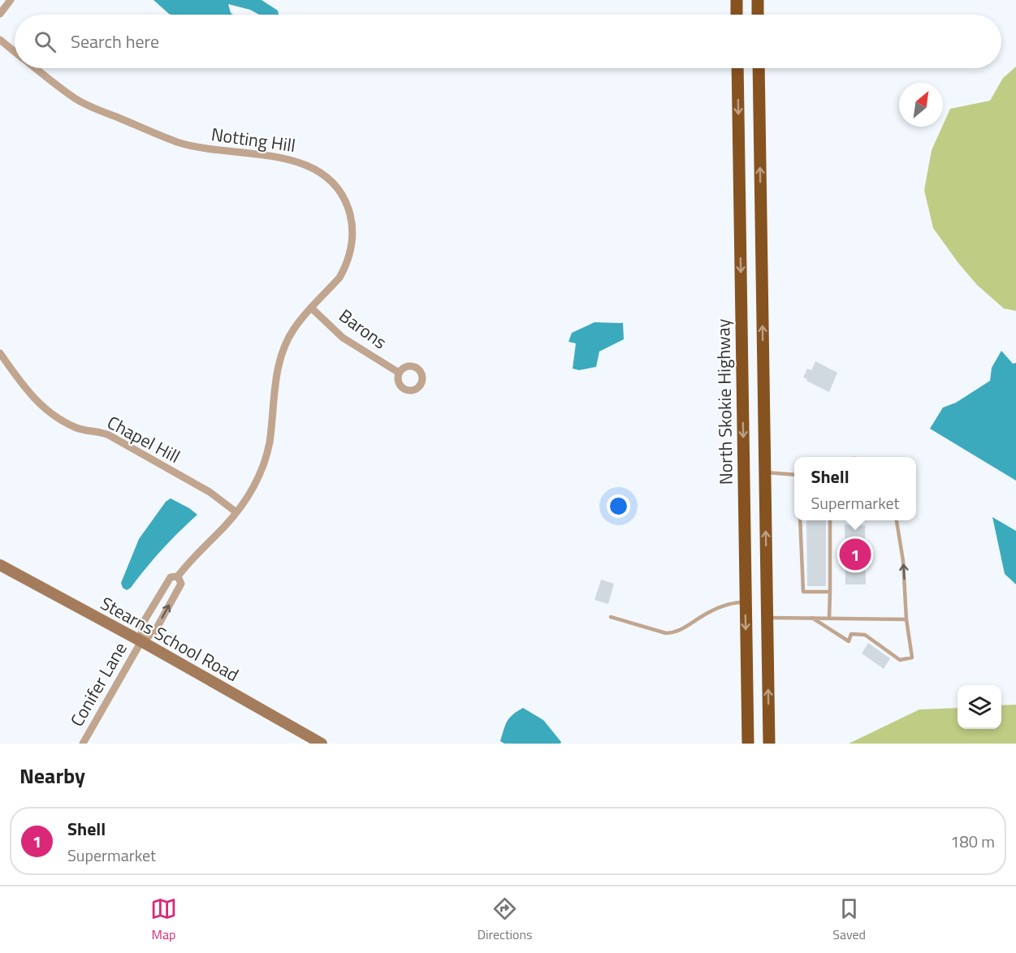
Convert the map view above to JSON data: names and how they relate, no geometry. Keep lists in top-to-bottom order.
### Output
{
  "streets": {
    "highway": ["North Skokie Highway"],
    "main road": ["Stearns School Road"],
    "street": [
      "Notting Hill",
      "Barons",
      "Chapel Hill",
      "Conifer Lane"
    ]
  },
  "crossings": [
    ["Notting Hill", "Barons"],
    ["Notting Hill", "Chapel Hill"],
    ["Notting Hill", "Stearns School Road"],
    ["Notting Hill", "Conifer Lane"],
    ["Stearns School Road", "Conifer Lane"]
  ],
  "north": "top right",
  "page": {
    "search": "Search here",
    "popup": ["Shell", "Supermarket"],
    "pins": "1",
    "heading": "Nearby",
    "list": [
      {
        "mark": "1",
        "name": "Shell",
        "note": "Supermarket",
        "value": "180 m"
      }
    ],
    "nav": ["Map", "Directions", "Saved"]
  }
}
